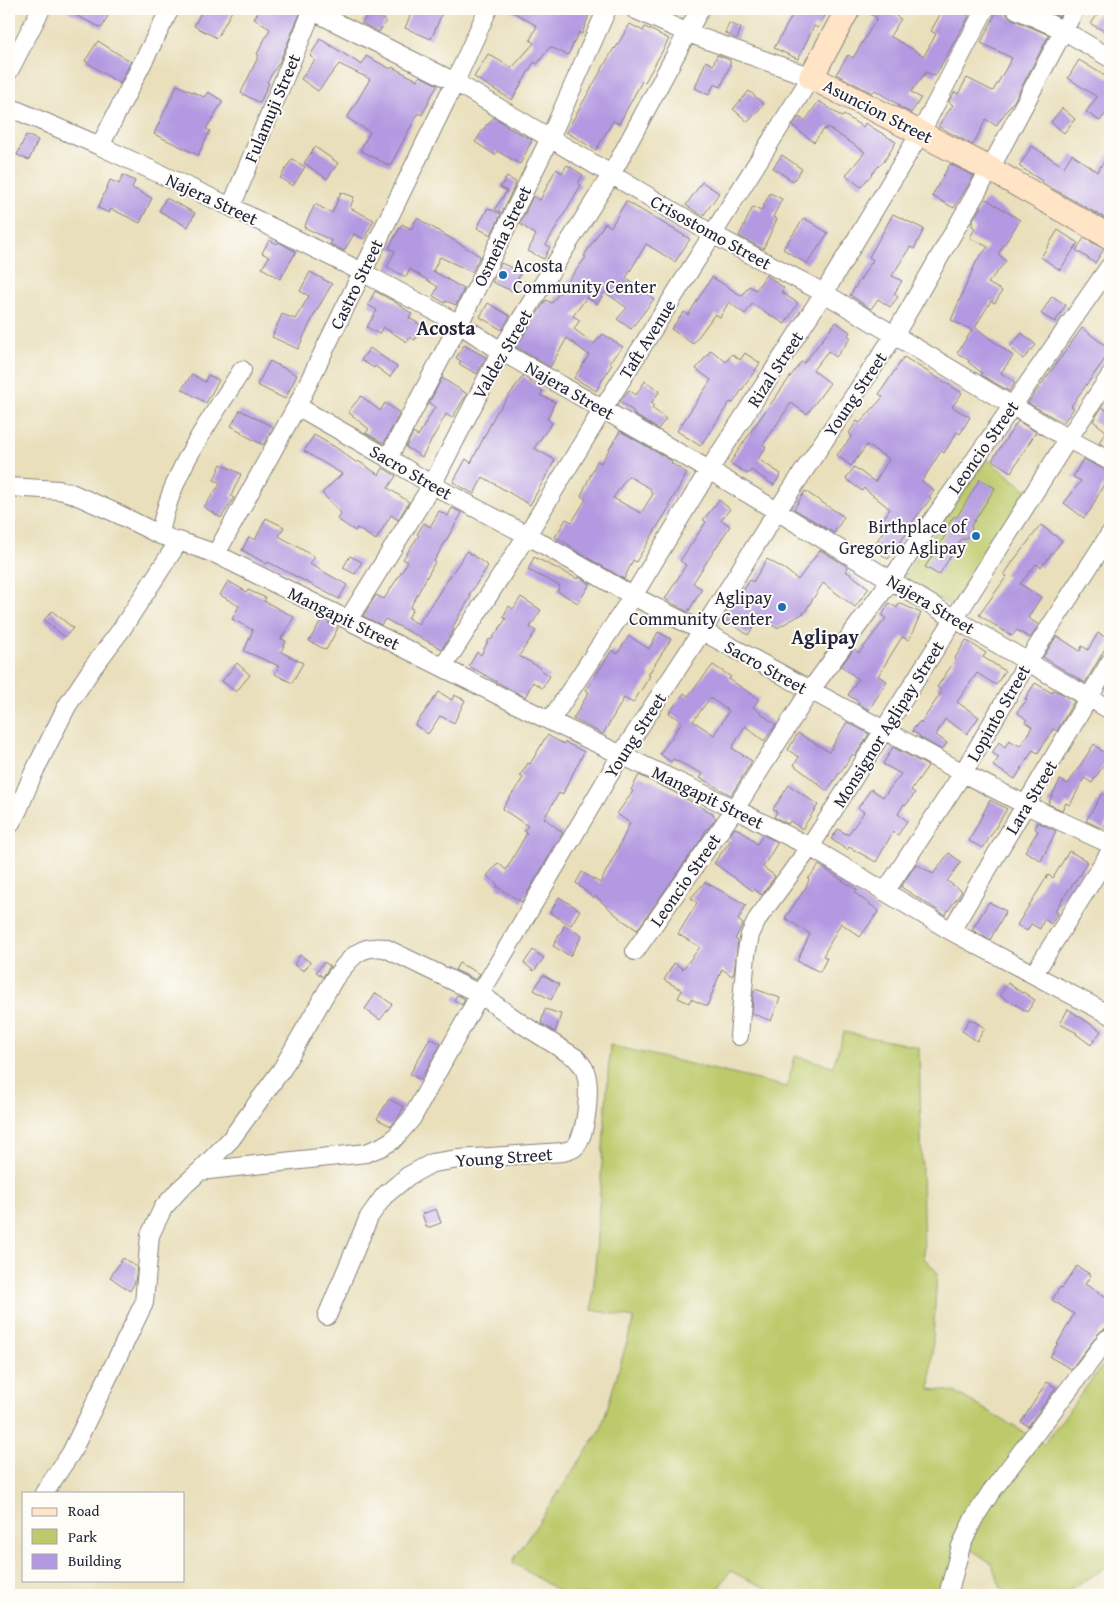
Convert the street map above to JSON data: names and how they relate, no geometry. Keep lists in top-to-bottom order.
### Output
{
  "streets": {
    "street": [
      "Fulamuji Street",
      "Asuncion Street",
      "Najera Street",
      "Crisostomo Street",
      "Osmeña Street",
      "Castro Street",
      "Taft Avenue",
      "Valdez Street",
      "Rizal Street",
      "Young Street",
      "Leoncio Street",
      "Sacro Street",
      "Mangapit Street",
      "Lopinto Street",
      "Monsignor Aglipay Street",
      "Lara Street"
    ]
  },
  "crossings": [
    ["Fulamuji Street", "Najera Street"],
    ["Fulamuji Street", "Crisostomo Street"],
    ["Asuncion Street", "Taft Avenue"],
    ["Asuncion Street", "Valdez Street"],
    ["Asuncion Street", "Rizal Street"],
    ["Asuncion Street", "Young Street"],
    ["Najera Street", "Osmeña Street"],
    ["Najera Street", "Castro Street"],
    ["Najera Street", "Taft Avenue"],
    ["Najera Street", "Valdez Street"],
    ["Najera Street", "Rizal Street"],
    ["Najera Street", "Young Street"],
    ["Najera Street", "Leoncio Street"],
    ["Najera Street", "Lopinto Street"],
    ["Najera Street", "Monsignor Aglipay Street"],
    ["Najera Street", "Lara Street"],
    ["Crisostomo Street", "Osmeña Street"],
    ["Crisostomo Street", "Castro Street"],
    ["Crisostomo Street", "Taft Avenue"],
    ["Crisostomo Street", "Valdez Street"],
    ["Crisostomo Street", "Rizal Street"],
    ["Crisostomo Street", "Young Street"],
    ["Crisostomo Street", "Leoncio Street"],
    ["Crisostomo Street", "Monsignor Aglipay Street"],
    ["Osmeña Street", "Sacro Street"],
    ["Castro Street", "Sacro Street"],
    ["Castro Street", "Mangapit Street"],
    ["Taft Avenue", "Sacro Street"],
    ["Taft Avenue", "Mangapit Street"],
    ["Valdez Street", "Sacro Street"],
    ["Valdez Street", "Mangapit Street"],
    ["Rizal Street", "Sacro Street"],
    ["Rizal Street", "Mangapit Street"],
    ["Young Street", "Sacro Street"],
    ["Young Street", "Mangapit Street"],
    ["Leoncio Street", "Sacro Street"],
    ["Leoncio Street", "Mangapit Street"],
    ["Sacro Street", "Lopinto Street"],
    ["Sacro Street", "Monsignor Aglipay Street"],
    ["Sacro Street", "Lara Street"],
    ["Mangapit Street", "Lopinto Street"],
    ["Mangapit Street", "Monsignor Aglipay Street"],
    ["Mangapit Street", "Lara Street"]
  ],
  "districts": ["Acosta", "Aglipay"],
  "places": ["Acosta Community Center", "Birthplace of Gregorio Aglipay", "Aglipay Community Center"],
  "legend": ["Road", "Park", "Building"]
}
